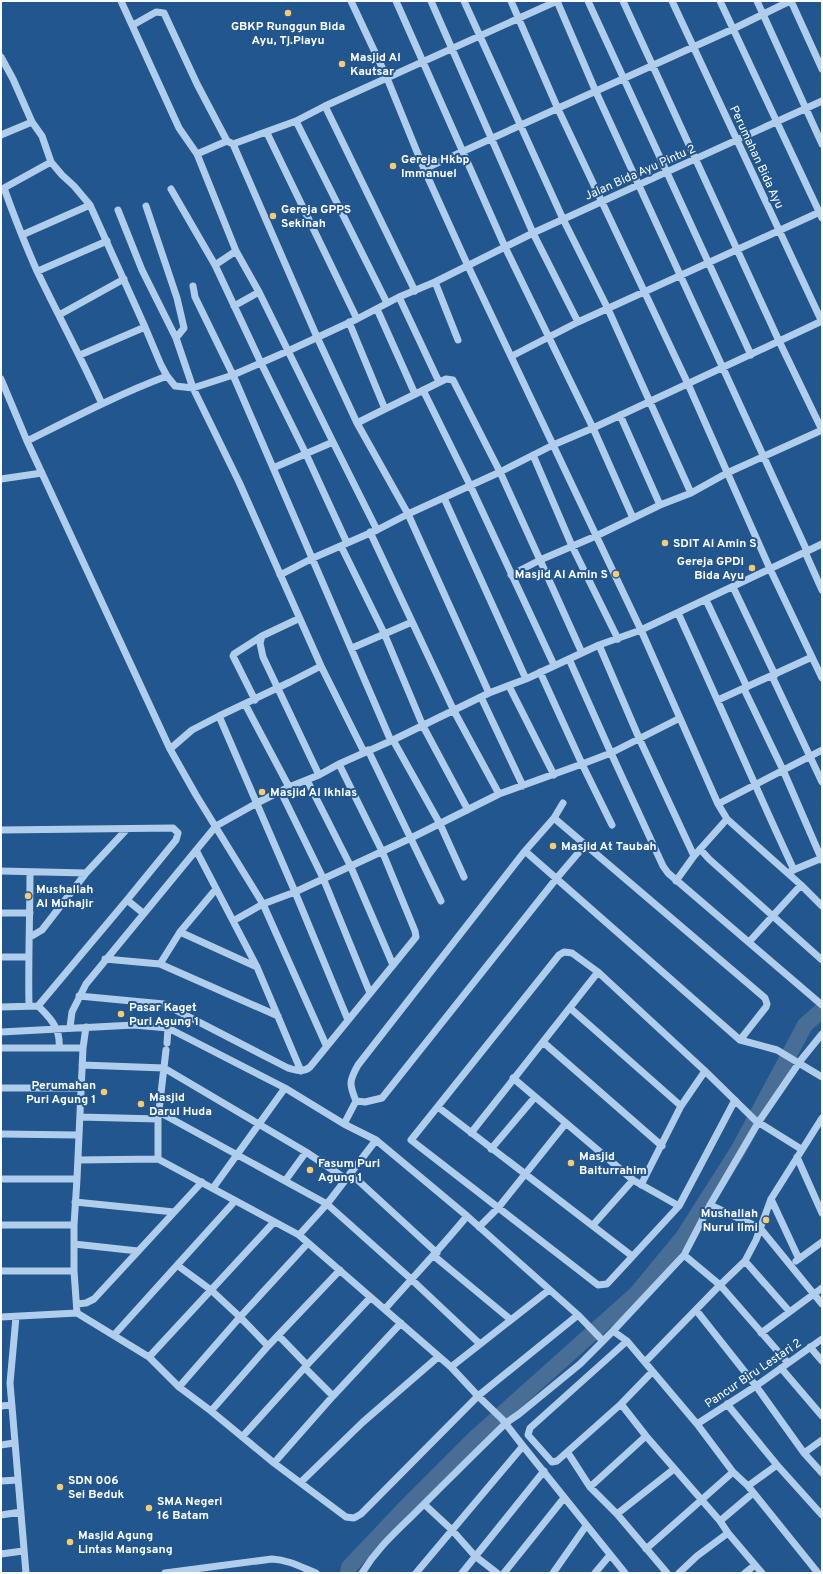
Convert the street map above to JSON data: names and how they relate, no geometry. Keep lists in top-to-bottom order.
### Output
{
  "streets": {
    "street": ["Perumahan Bida Ayu", "Jalan Bida Ayu Pintu 2", "Pancur Biru Lestari 2"]
  },
  "crossings": [
    ["Perumahan Bida Ayu", "Jalan Bida Ayu Pintu 2"]
  ],
  "places": [
    "GBKP Runggun Bida Ayu, Tj.Piayu",
    "Masjid Al Kautsar",
    "Gereja Hkbp Immanuel",
    "Gereja GPPS Sekinah",
    "SDIT Al Amin S",
    "Gereja GPDI Bida Ayu",
    "Masjid Al Amin S",
    "Masjid Al Ikhlas",
    "Masjid At Taubah",
    "Mushallah Al Muhajir",
    "Pasar Kaget Puri Agung 1",
    "Perumahan Puri Agung 1",
    "Masjid Darul Huda",
    "Masjid Baiturrahim",
    "Fasum Puri Agung 1",
    "Mushallah Nurul Ilmi",
    "SDN 006 Sei Beduk",
    "SMA Negeri 16 Batam",
    "Masjid Agung Lintas Mangsang"
  ]
}
